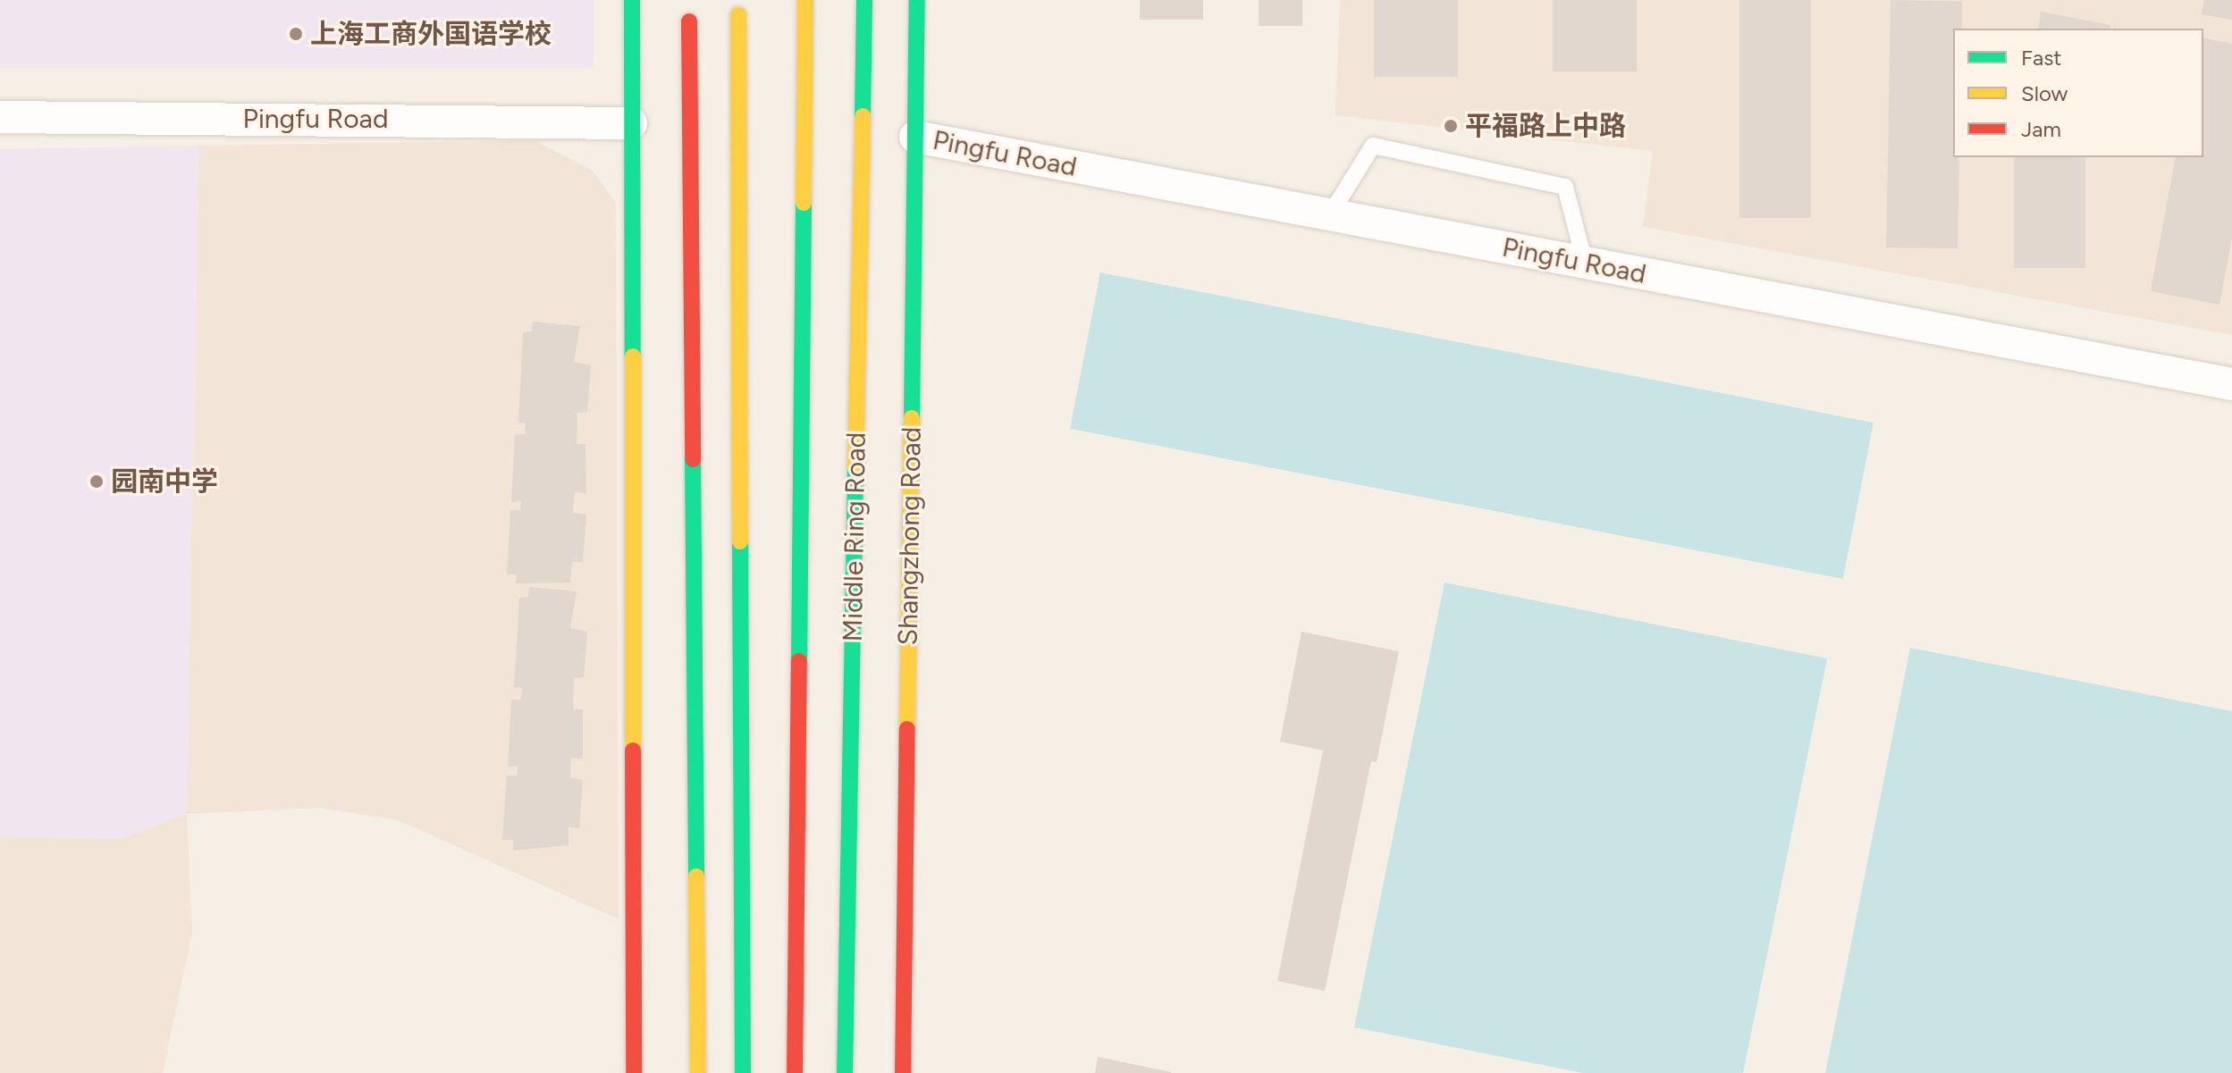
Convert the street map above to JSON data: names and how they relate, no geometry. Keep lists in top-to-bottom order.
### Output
{
  "streets": {
    "main road": ["Shangzhong Road", "Middle Ring Road"],
    "street": ["Pingfu Road"]
  },
  "crossings": [
    ["Pingfu Road", "Shangzhong Road"]
  ],
  "places": ["上海工商外国语学校", "平福路上中路", "园南中学"],
  "legend": ["Fast", "Slow", "Jam"]
}
